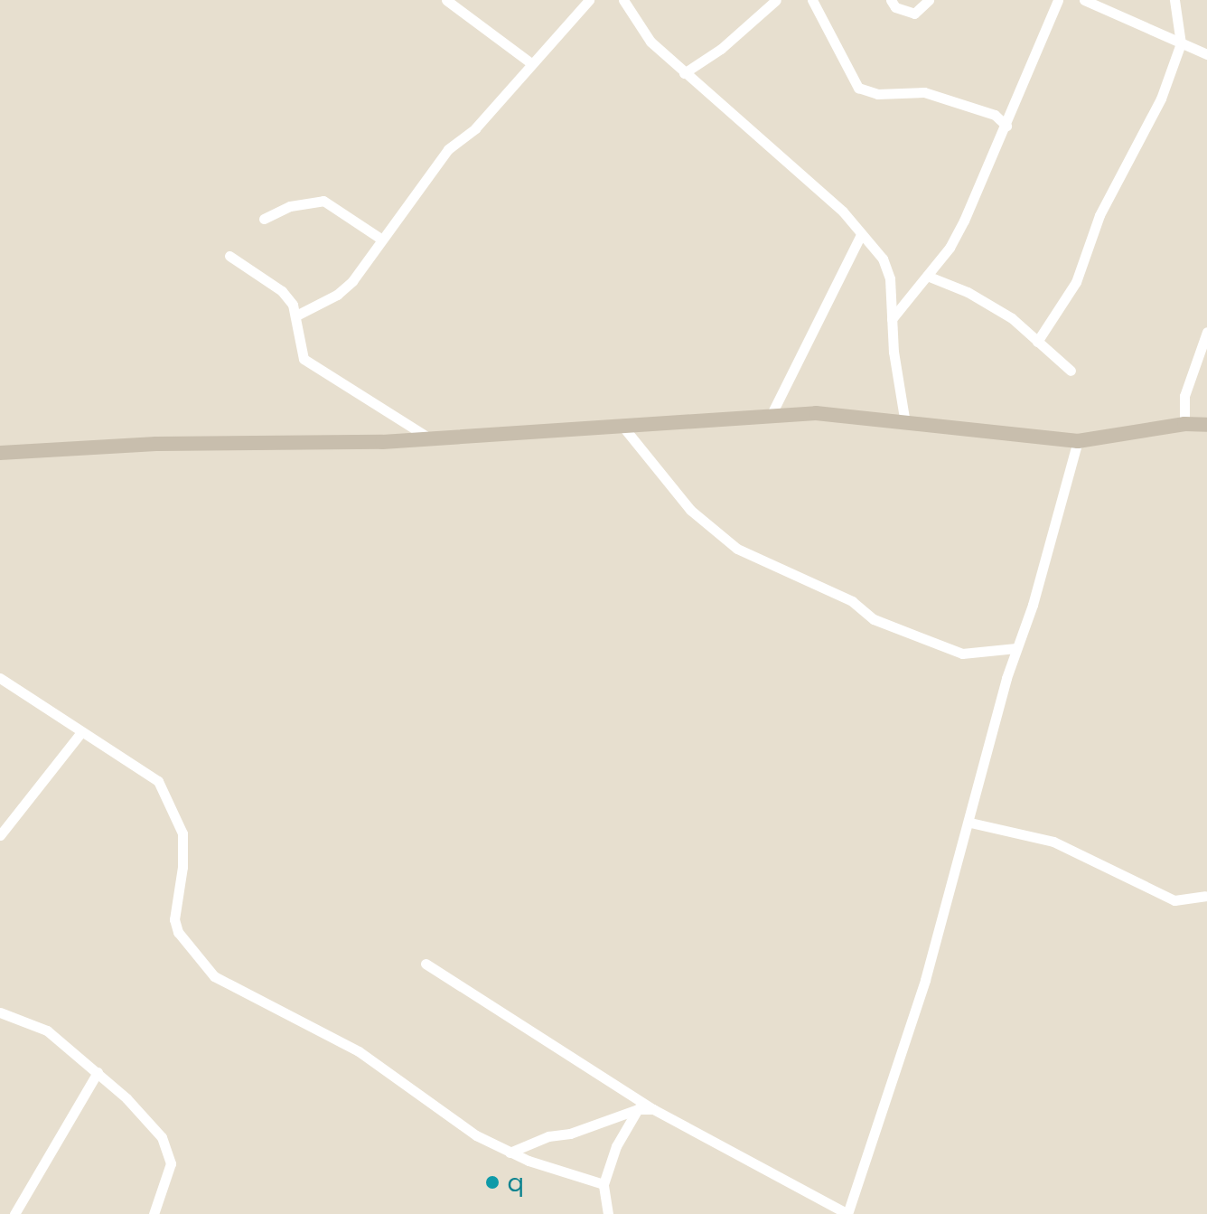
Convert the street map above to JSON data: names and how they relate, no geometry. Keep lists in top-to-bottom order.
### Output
{
  "places": ["q"]
}
